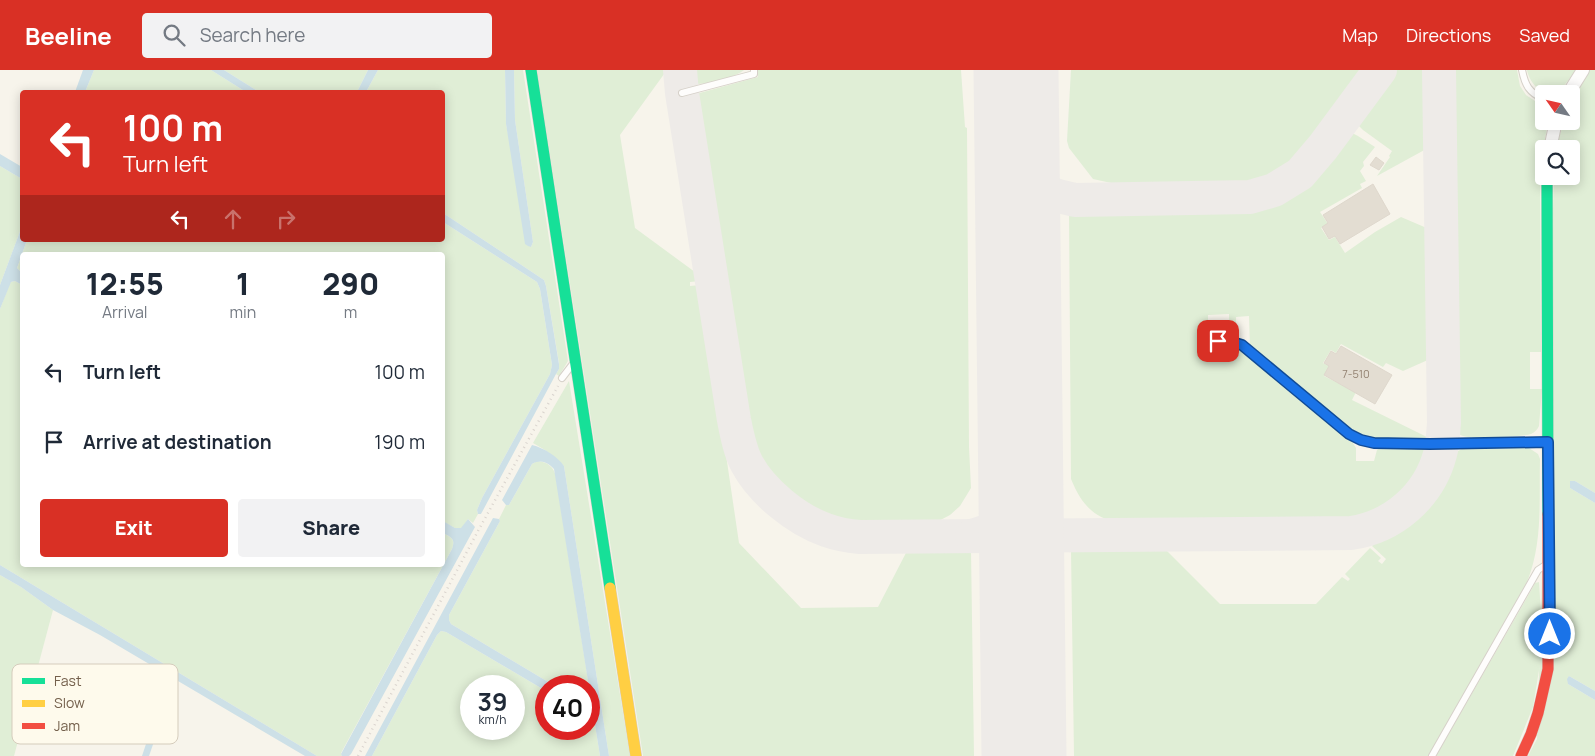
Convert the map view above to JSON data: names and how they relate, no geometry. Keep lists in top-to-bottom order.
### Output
{
  "house_numbers": ["7-510"],
  "legend": ["Fast", "Slow", "Jam"],
  "north": "top left",
  "page": {
    "header": "Beeline",
    "search": "Search here",
    "nav": ["Map", "Directions", "Saved"],
    "turn": ["100 m", "Turn left"],
    "eta": [
      "12:55",
      "Arrival",
      "1",
      "min",
      "290",
      "m"
    ],
    "list": [
      {
        "name": "Turn left",
        "value": "100 m"
      },
      {
        "name": "Arrive at destination",
        "value": "190 m"
      }
    ],
    "buttons": ["Exit", "Share"],
    "speed": "39 km/h",
    "limit": "40"
  }
}
